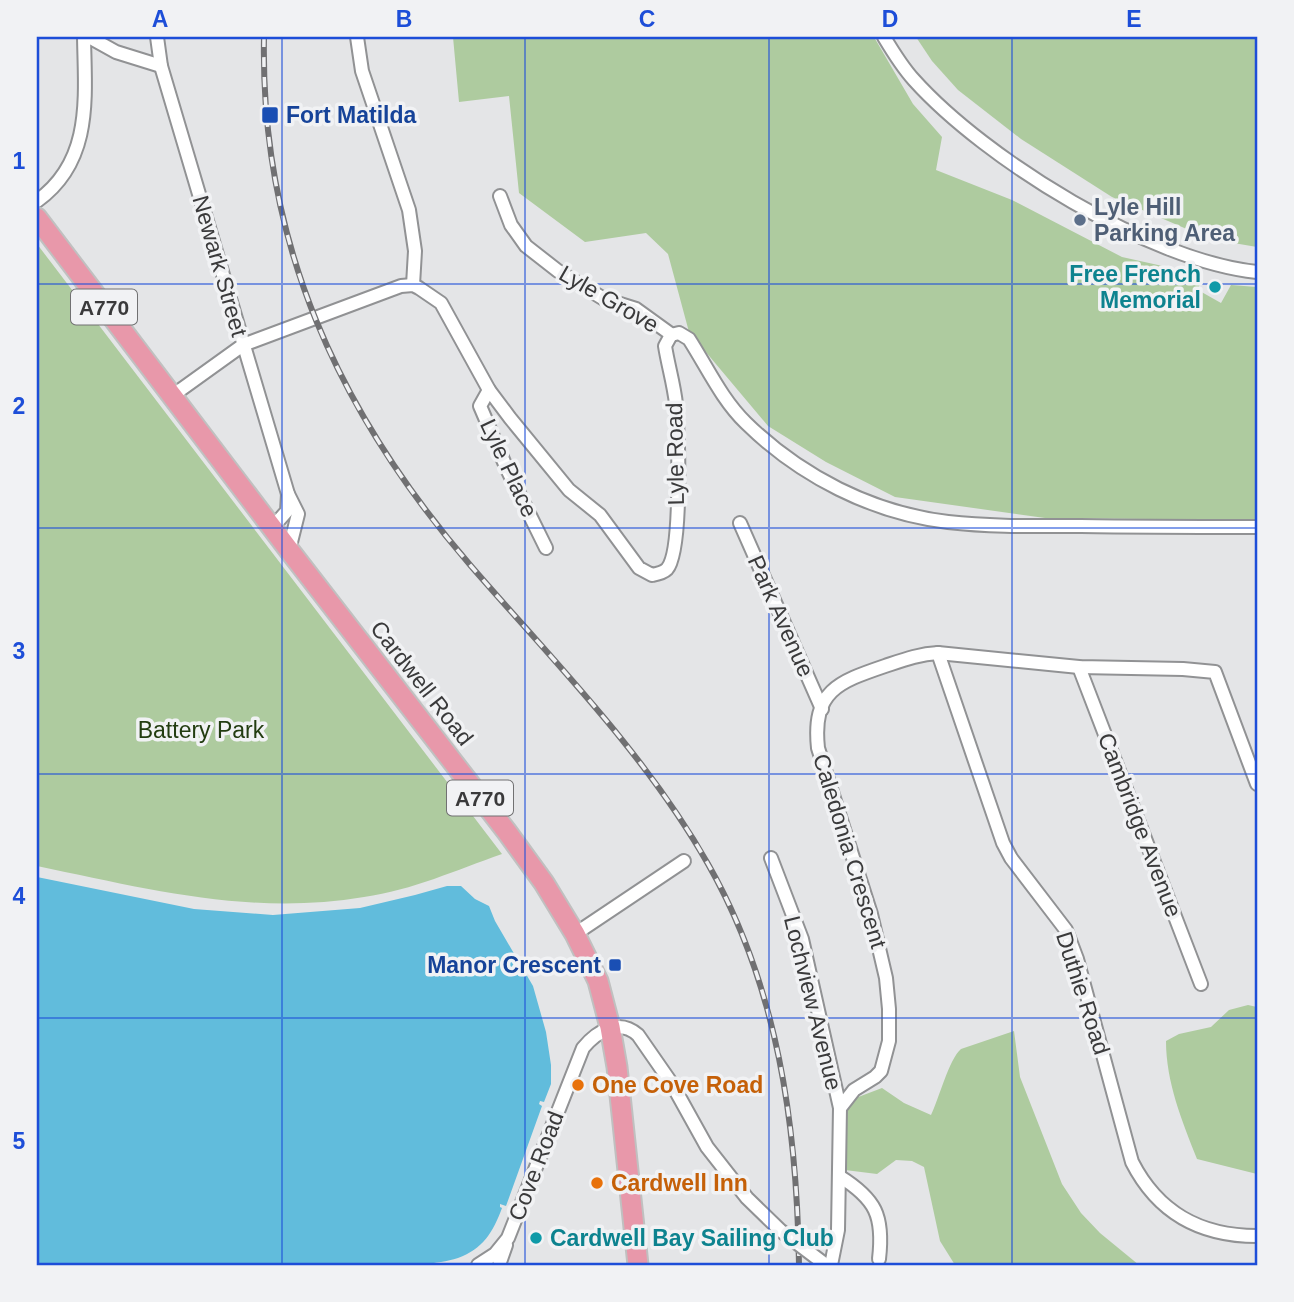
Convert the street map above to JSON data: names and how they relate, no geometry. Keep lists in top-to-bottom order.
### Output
{
  "streets": {
    "main road": ["A770", "Cardwell Road"],
    "street": [
      "Newark Street",
      "Lyle Grove",
      "Lyle Road",
      "Lyle Place",
      "Park Avenue",
      "Cambridge Avenue",
      "Caledonia Crescent",
      "Duthie Road",
      "Lochview Avenue",
      "Cove Road"
    ]
  },
  "crossings": [
    ["Newark Street", "Cardwell Road"],
    ["Lyle Grove", "Lyle Road"],
    ["A770", "Cardwell Road"],
    ["Lyle Road", "Lyle Place"],
    ["Park Avenue", "Caledonia Crescent"],
    ["Cardwell Road", "Cove Road"],
    ["Caledonia Crescent", "Lochview Avenue"]
  ],
  "parks": ["Battery Park"],
  "places": {
    "transit": ["Fort Matilda", "Manor Crescent"],
    "other": [
      "Lyle Hill Parking Area",
      "Free French Memorial",
      "One Cove Road",
      "Cardwell Inn",
      "Cardwell Bay Sailing Club"
    ]
  },
  "grid": {
    "columns": [
      "A",
      "B",
      "C",
      "D",
      "E"
    ],
    "rows": [
      "1",
      "2",
      "3",
      "4",
      "5"
    ]
  }
}
